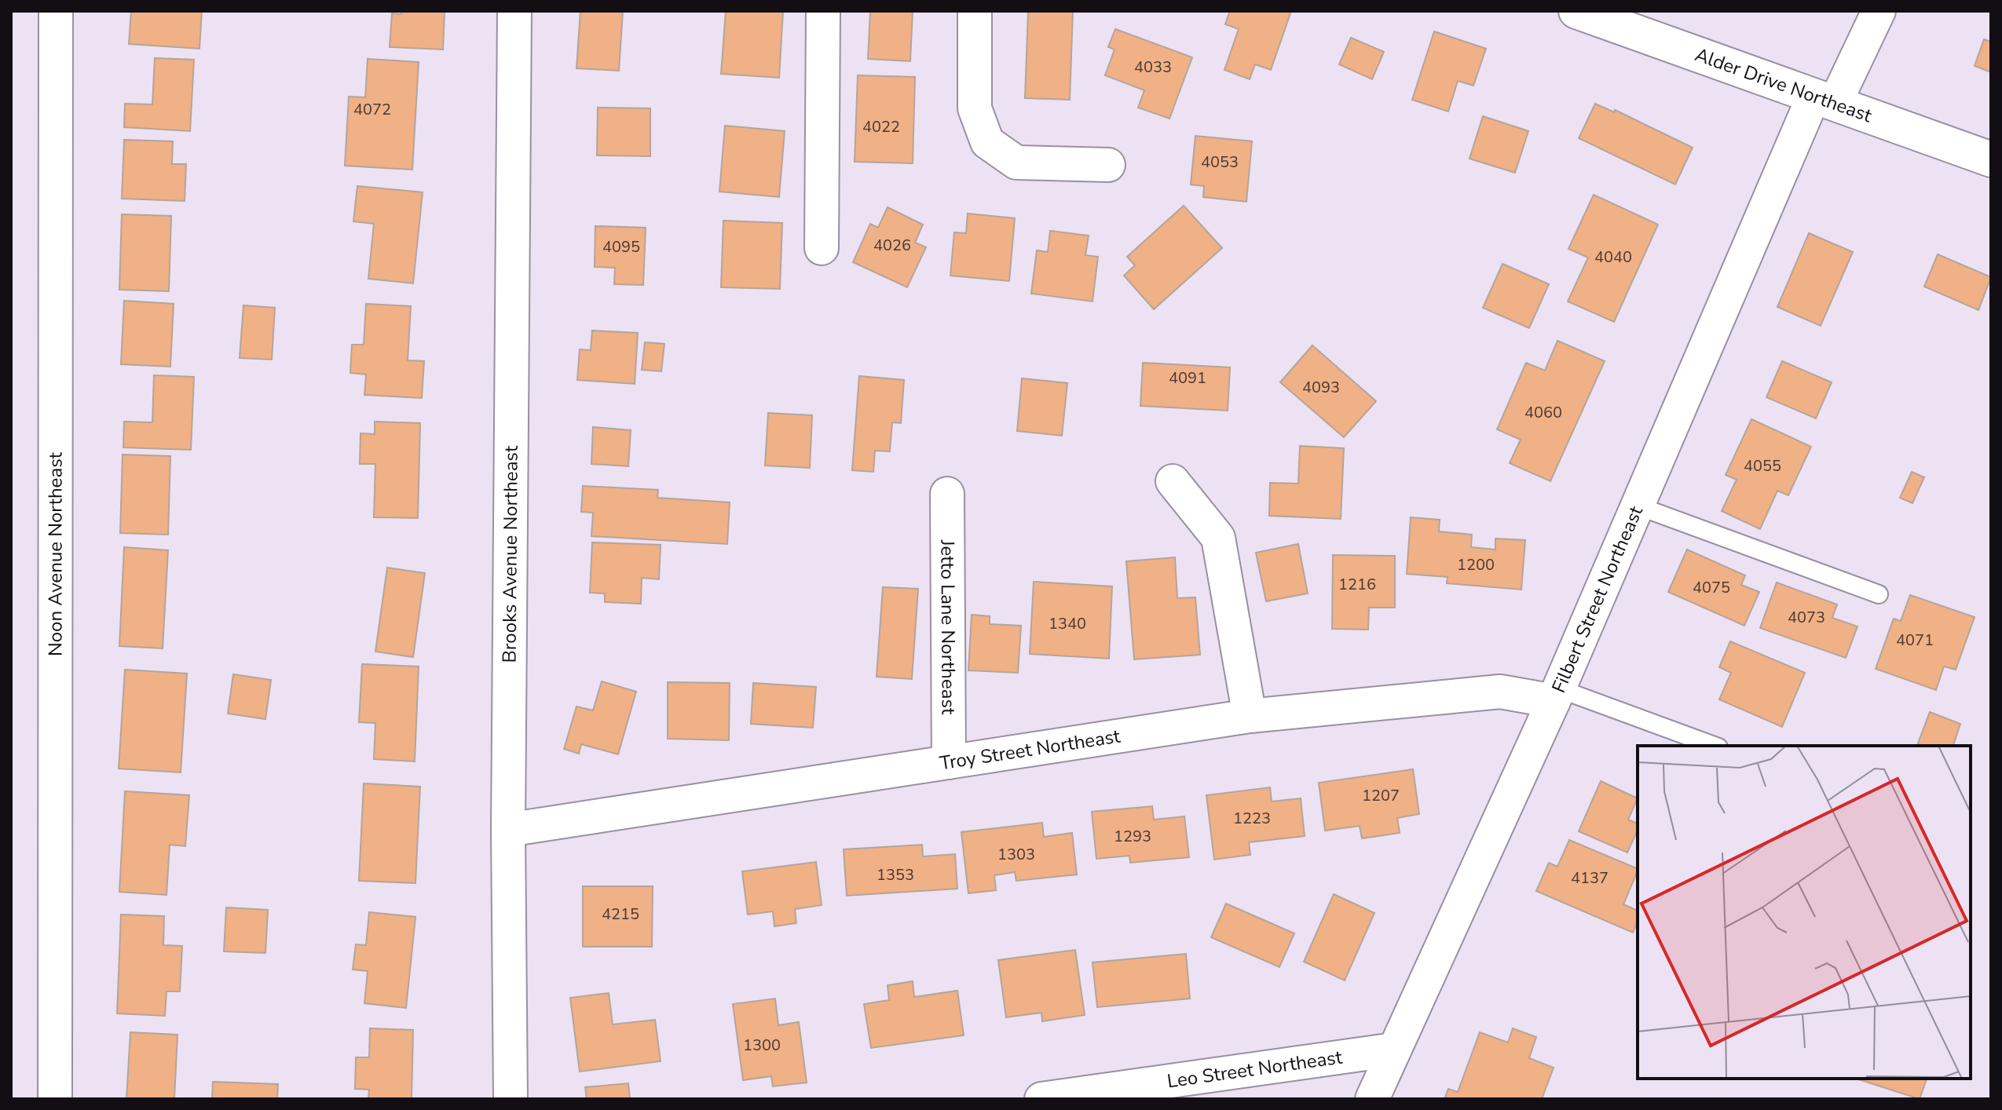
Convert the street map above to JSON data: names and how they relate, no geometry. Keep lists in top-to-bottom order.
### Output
{
  "streets": {
    "street": [
      "Alder Drive Northeast",
      "Noon Avenue Northeast",
      "Brooks Avenue Northeast",
      "Filbert Street Northeast",
      "Jetto Lane Northeast",
      "Troy Street Northeast",
      "Leo Street Northeast"
    ]
  },
  "crossings": [
    ["Alder Drive Northeast", "Filbert Street Northeast"],
    ["Brooks Avenue Northeast", "Troy Street Northeast"],
    ["Filbert Street Northeast", "Troy Street Northeast"],
    ["Filbert Street Northeast", "Leo Street Northeast"],
    ["Jetto Lane Northeast", "Troy Street Northeast"]
  ],
  "house_numbers": [
    "4033",
    "4072",
    "4022",
    "4053",
    "4026",
    "4095",
    "4040",
    "4091",
    "4093",
    "4060",
    "4055",
    "1200",
    "1216",
    "4075",
    "4073",
    "1340",
    "4071",
    "1207",
    "1223",
    "1293",
    "1303",
    "1353",
    "4137",
    "4215",
    "1300"
  ]
}
